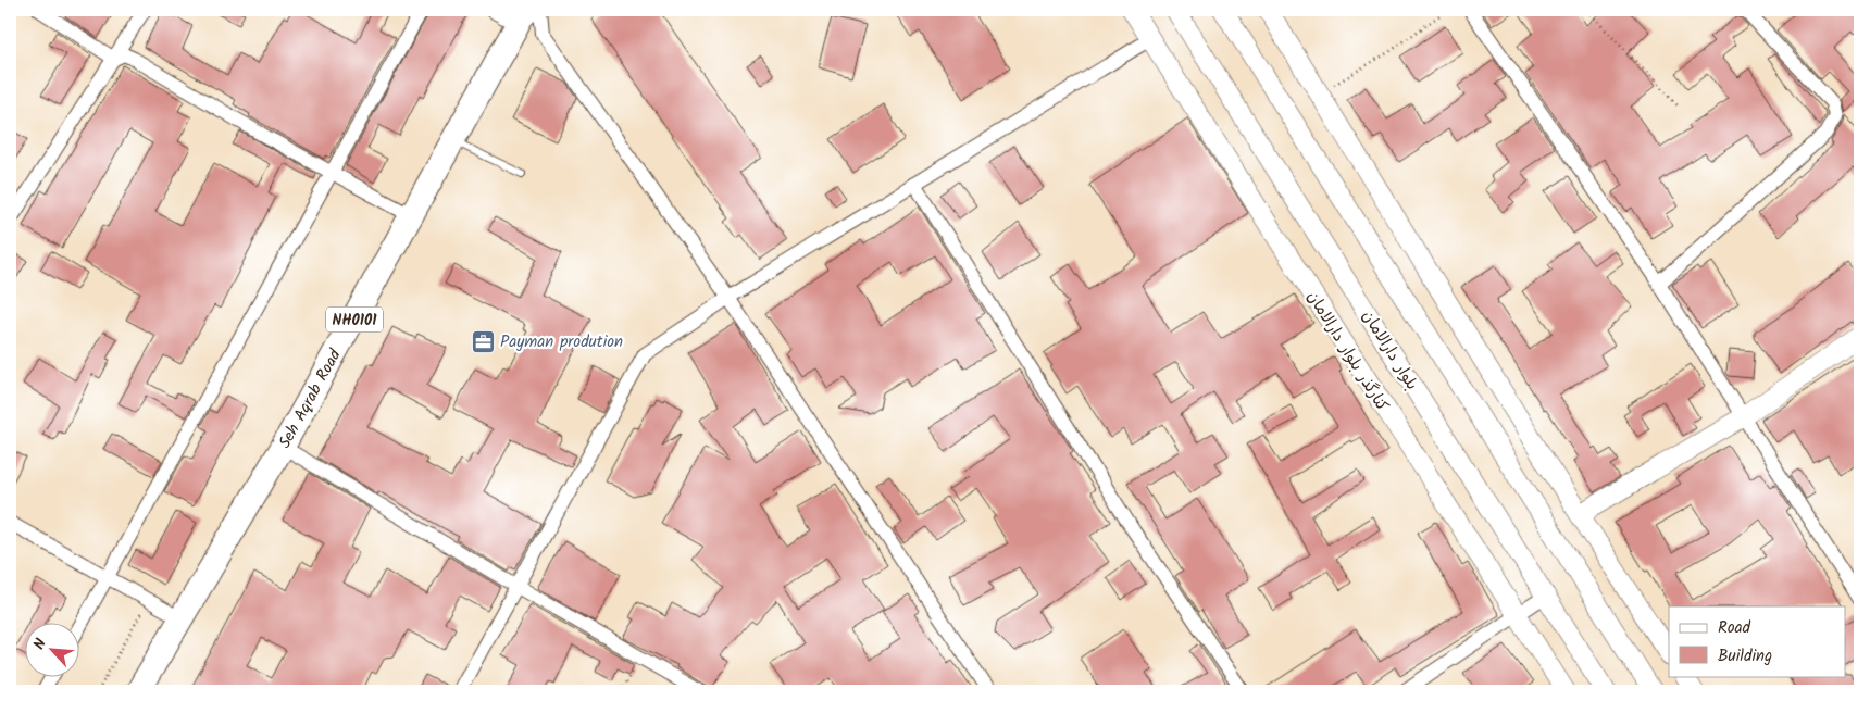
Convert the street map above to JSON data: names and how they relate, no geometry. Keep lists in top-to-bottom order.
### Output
{
  "streets": {
    "highway": ["NH0101", "Seh Aqrab Road"],
    "street": ["بلوار دارالامان", "کنارگذر بلوار دارالامان"]
  },
  "places": {
    "office": ["Payman prodution"]
  },
  "legend": ["Road", "Building"],
  "north": "top left"
}
